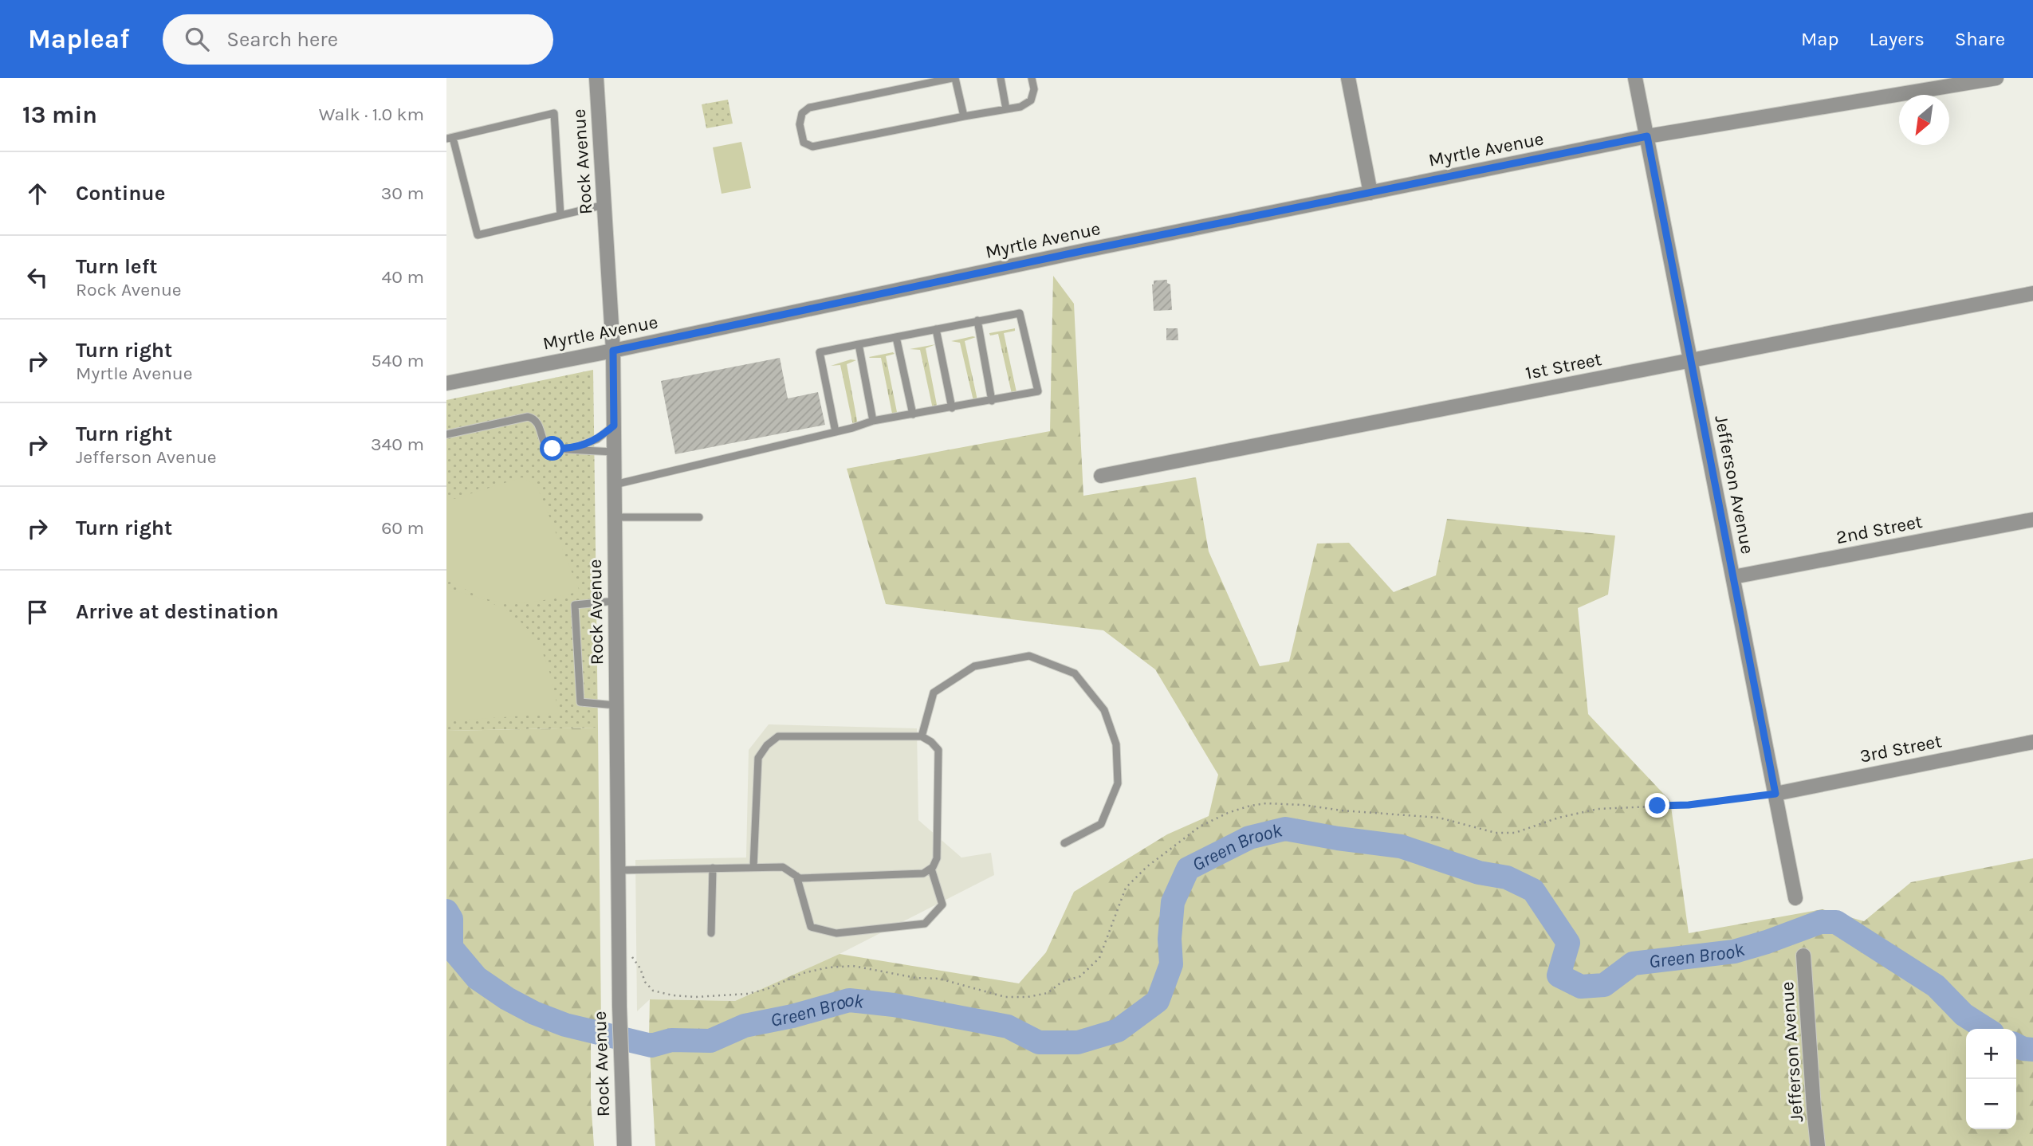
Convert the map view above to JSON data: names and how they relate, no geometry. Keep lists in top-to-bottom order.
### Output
{
  "streets": {
    "street": [
      "Myrtle Avenue",
      "Rock Avenue",
      "1st Street",
      "Jefferson Avenue",
      "2nd Street",
      "3rd Street"
    ]
  },
  "crossings": [
    ["Myrtle Avenue", "Rock Avenue"],
    ["Myrtle Avenue", "Jefferson Avenue"],
    ["1st Street", "Jefferson Avenue"],
    ["Jefferson Avenue", "2nd Street"],
    ["Jefferson Avenue", "3rd Street"]
  ],
  "water": ["Green Brook"],
  "north": "bottom left",
  "page": {
    "header": "Mapleaf",
    "search": "Search here",
    "nav": ["Map", "Layers", "Share"],
    "heading": ["13 min", "Walk · 1.0 km"],
    "list": [
      ["Continue", "30 m"],
      ["Turn left", "Rock Avenue", "40 m"],
      ["Turn right", "Myrtle Avenue", "540 m"],
      ["Turn right", "Jefferson Avenue", "340 m"],
      ["Turn right", "60 m"],
      "Arrive at destination"
    ],
    "map_buttons": ["+", "−"]
  }
}
